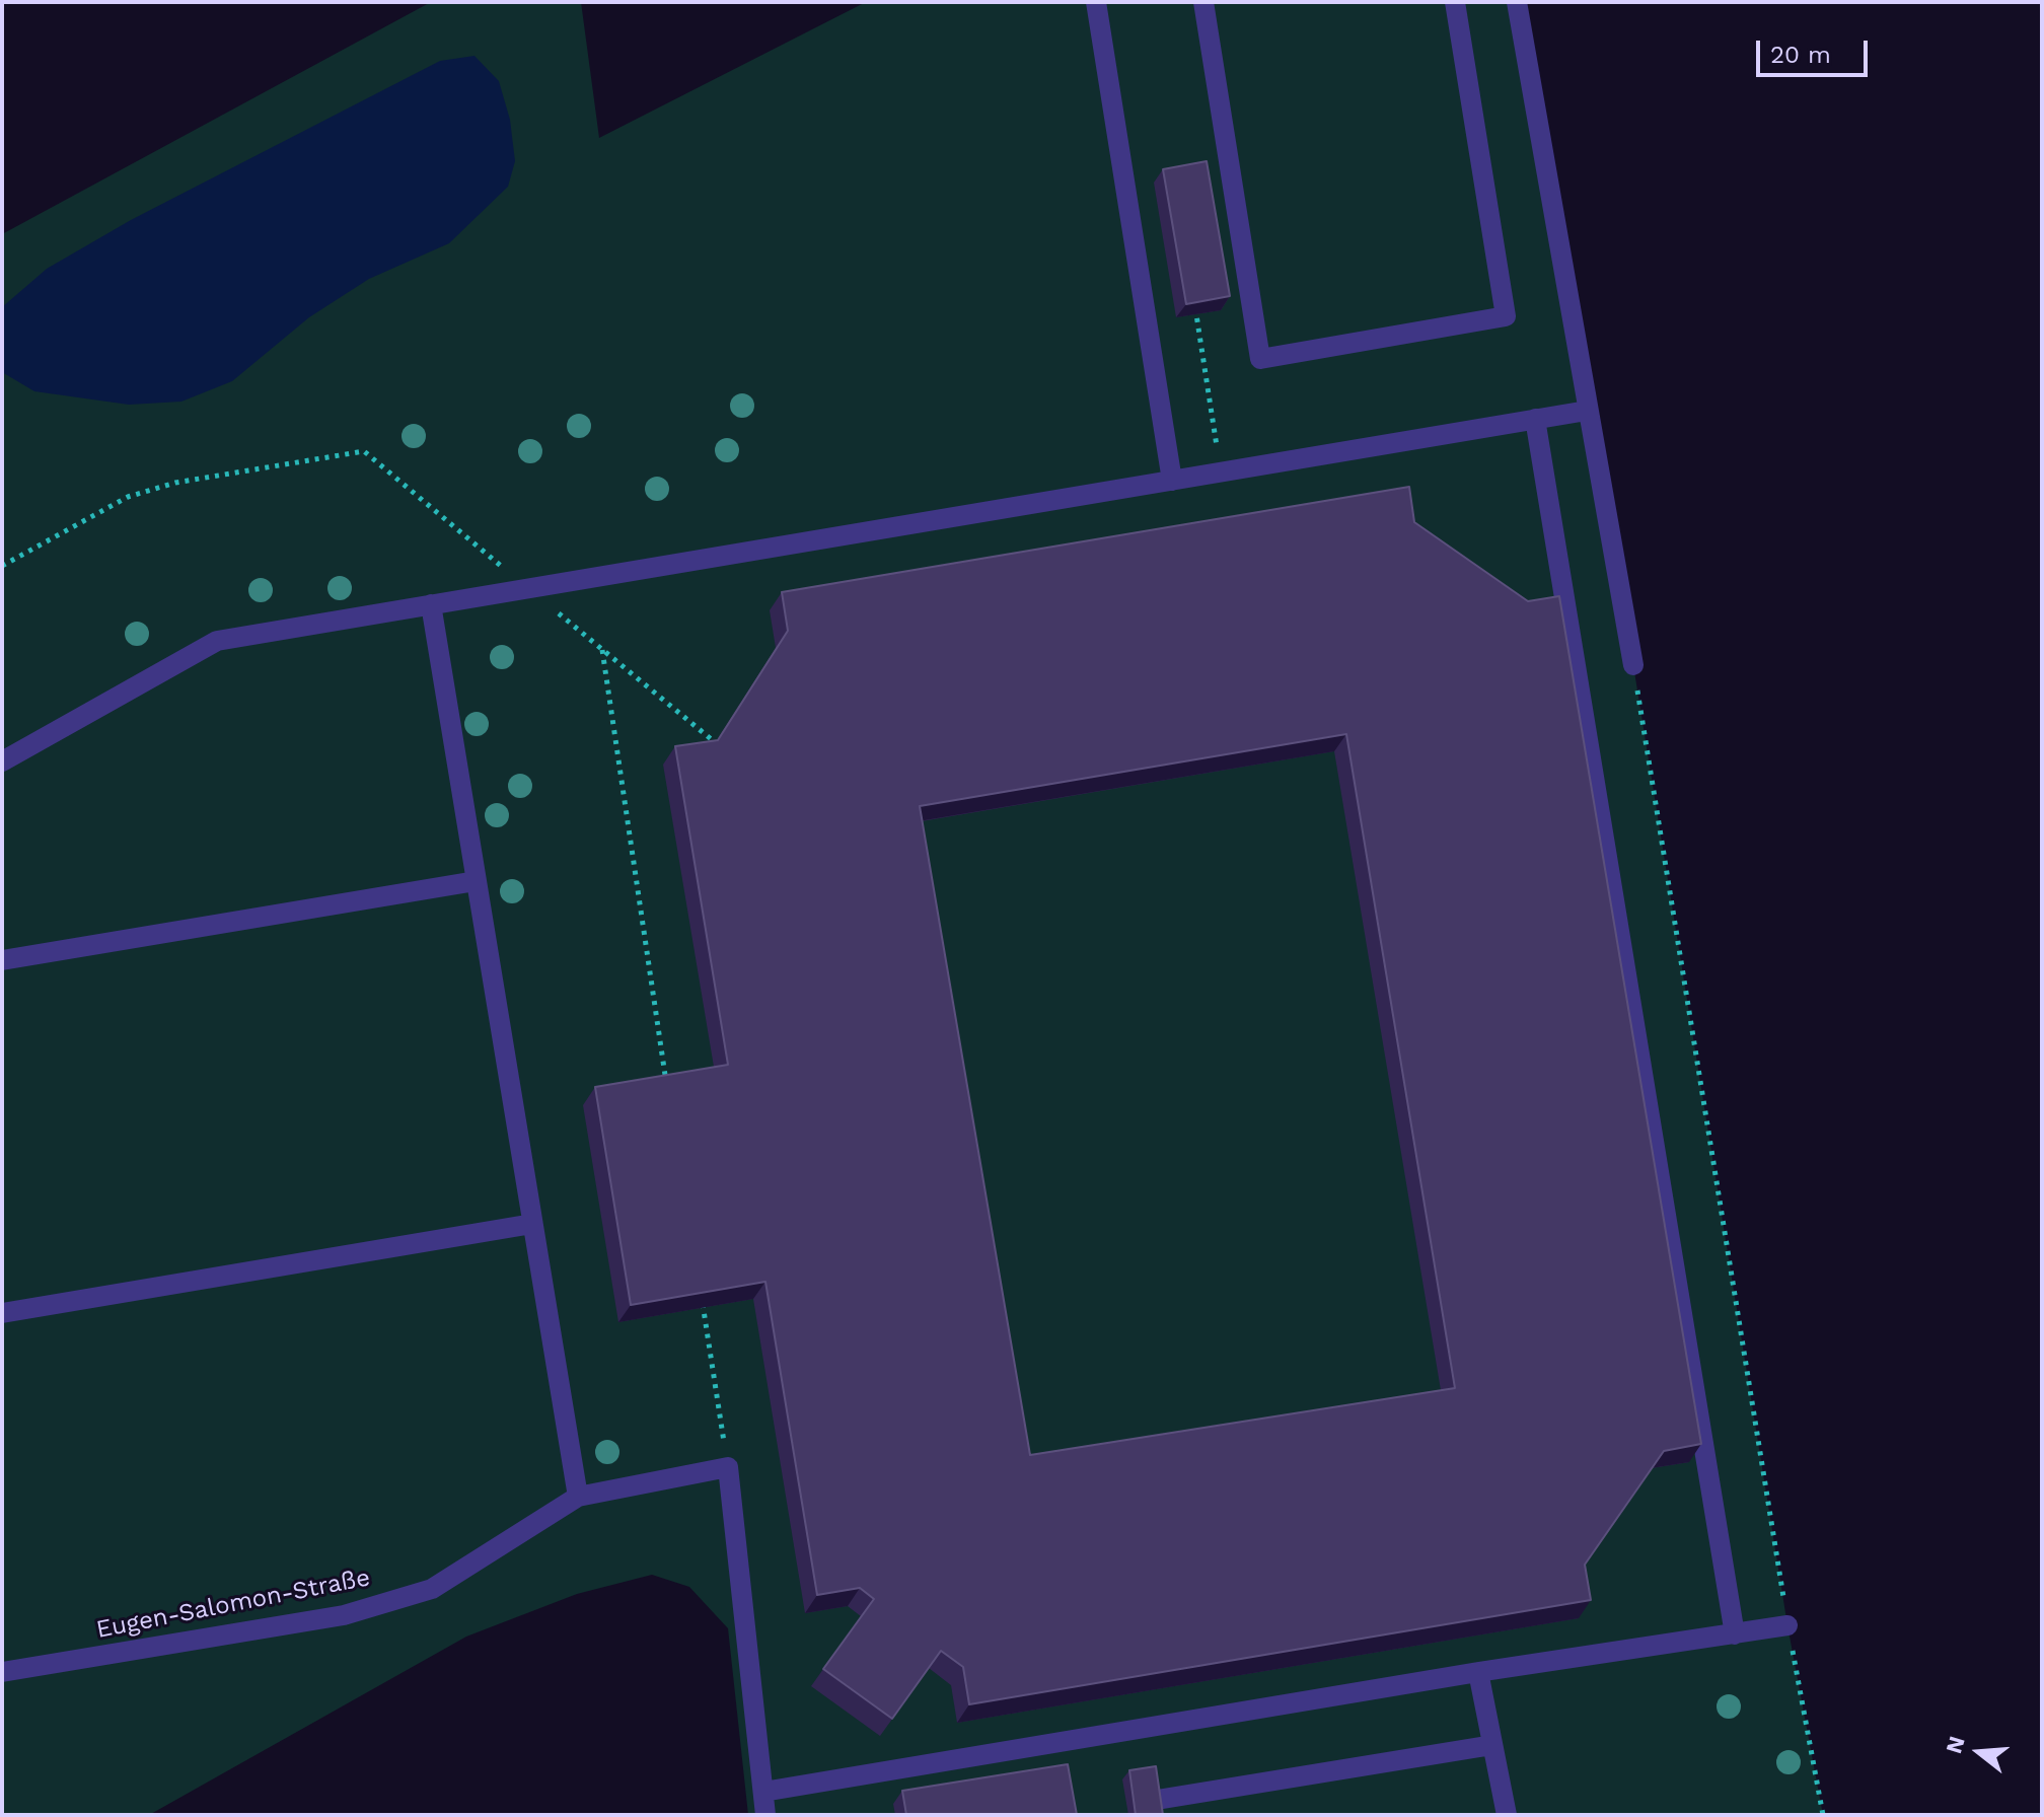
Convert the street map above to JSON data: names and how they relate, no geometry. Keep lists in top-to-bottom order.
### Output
{
  "streets": {
    "lane": ["Eugen-Salomon-Straße"]
  },
  "scale_bar": "20 m",
  "north": "left"
}
